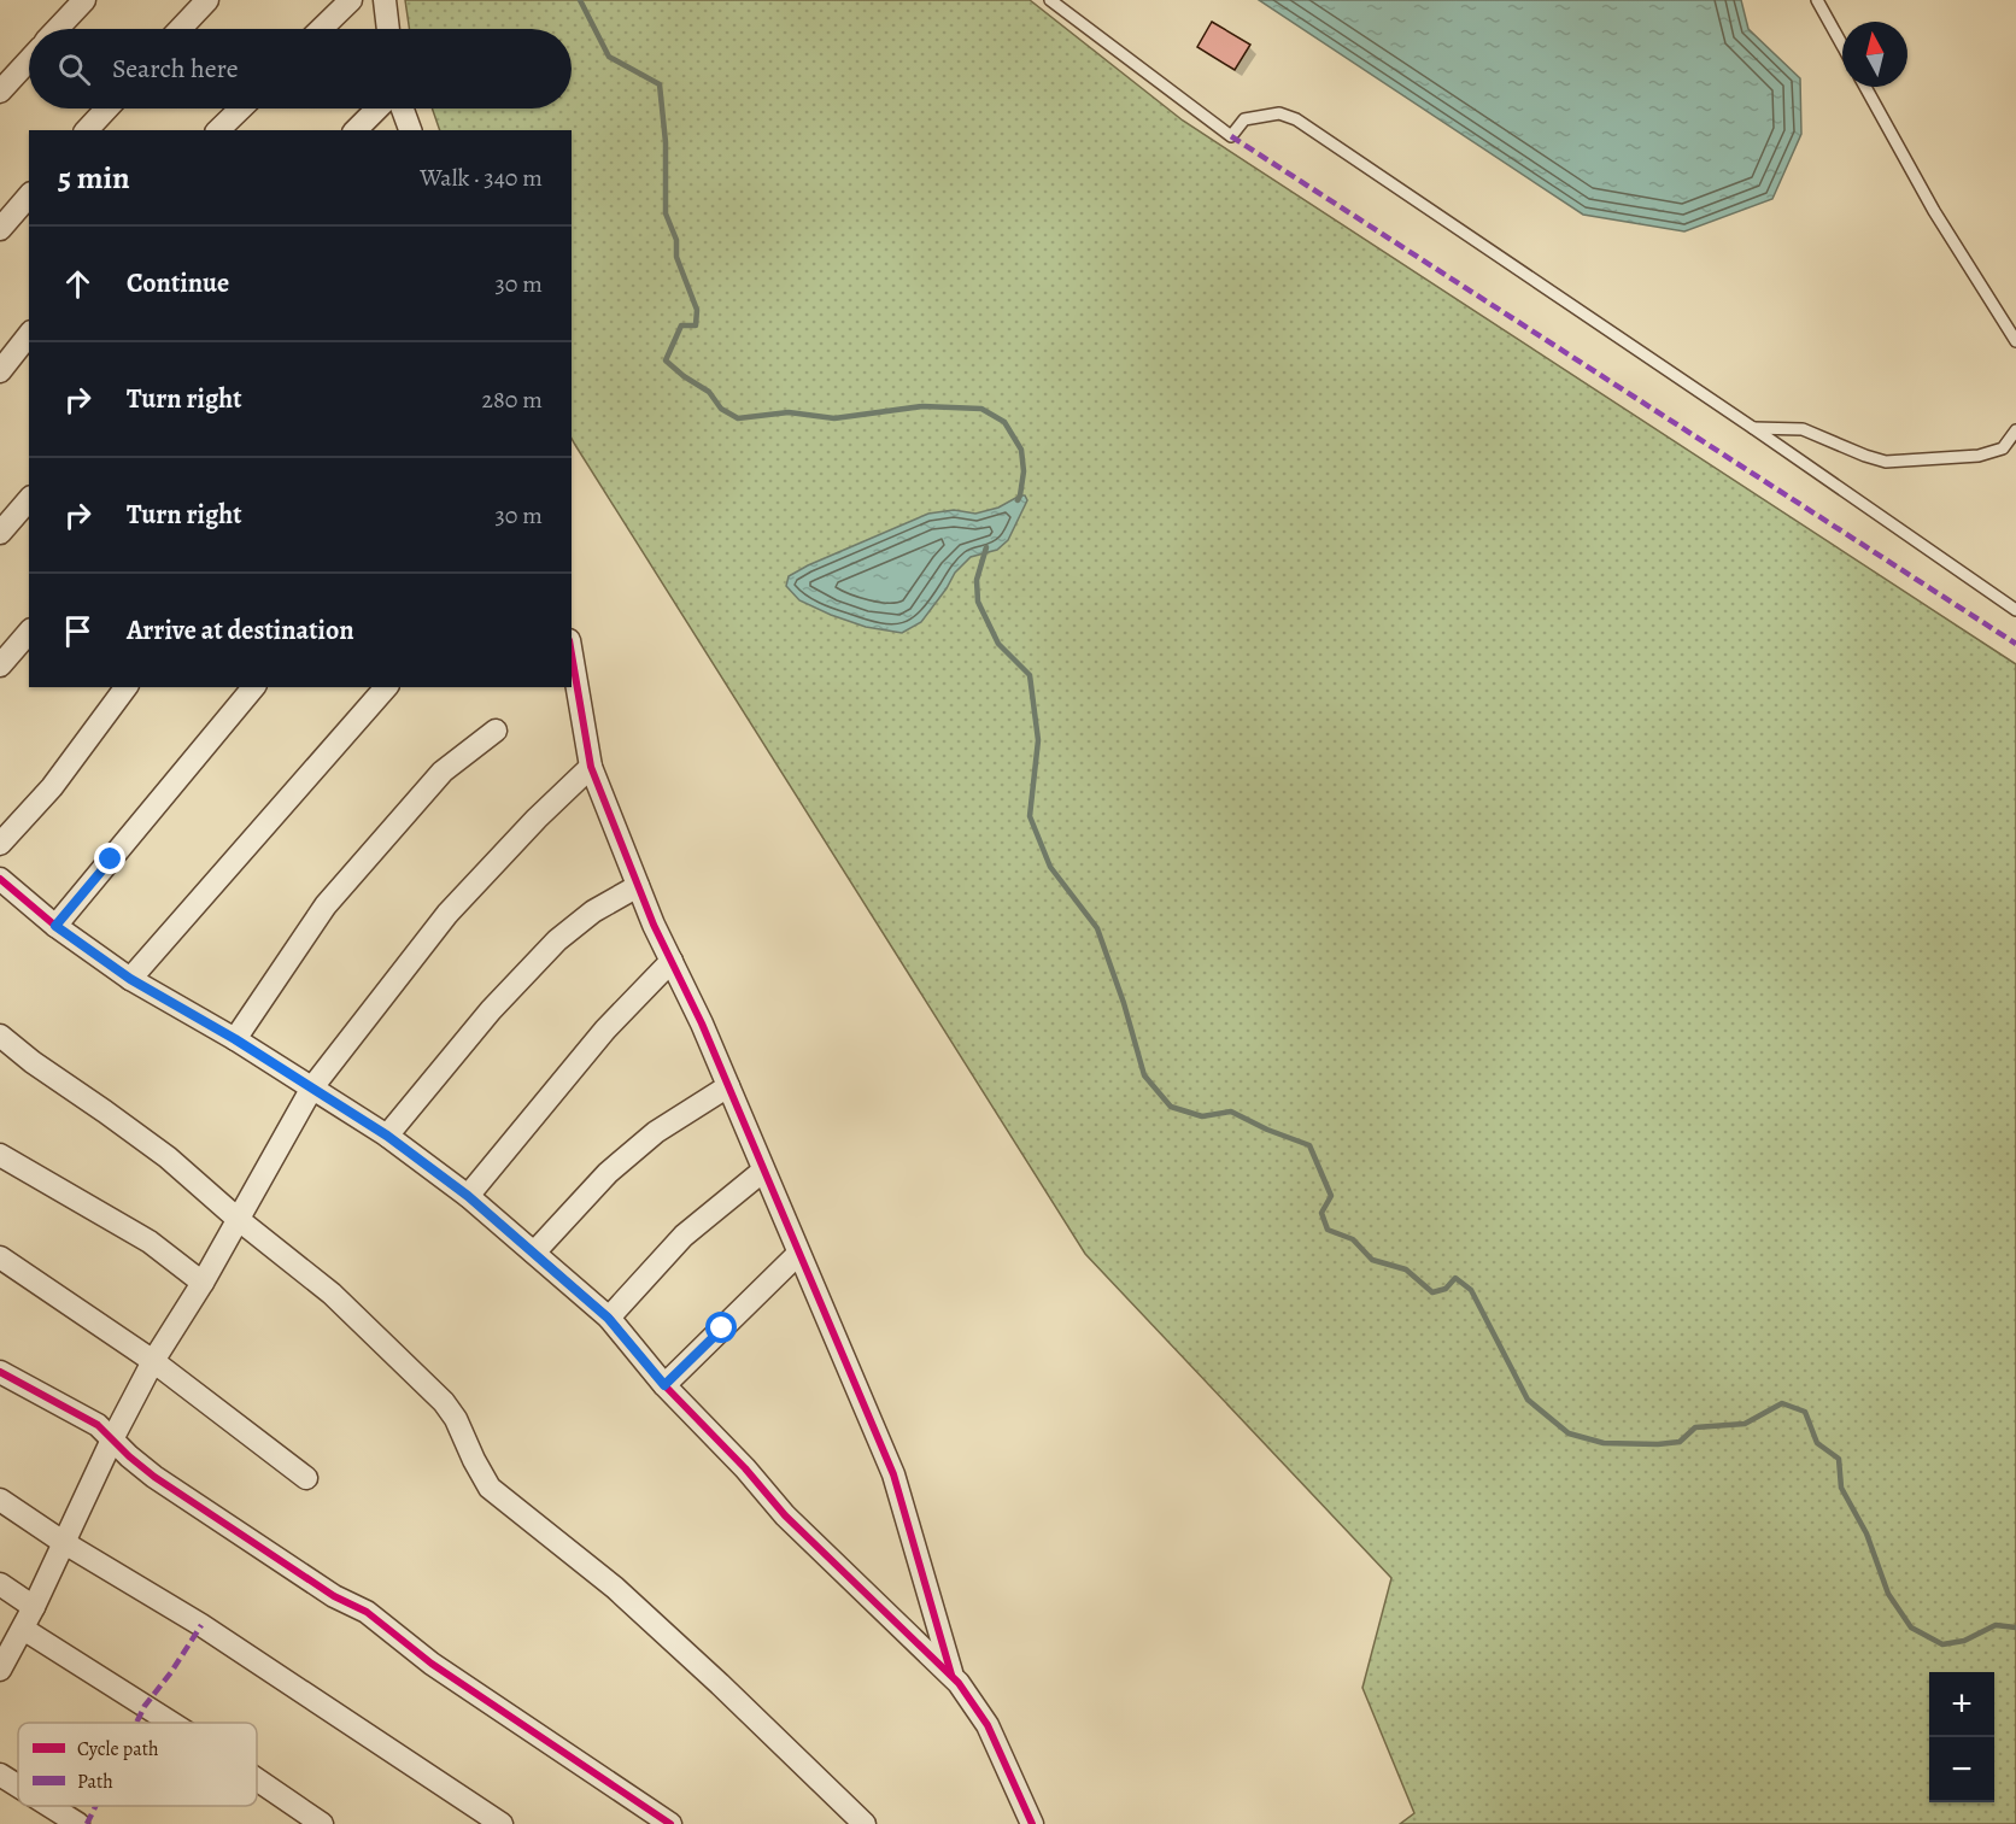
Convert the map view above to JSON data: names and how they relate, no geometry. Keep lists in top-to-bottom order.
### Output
{
  "legend": ["Cycle path", "Path"],
  "north": "top",
  "page": {
    "search": "Search here",
    "heading": ["5 min", "Walk · 340 m"],
    "list": [
      ["Continue", "30 m"],
      ["Turn right", "280 m"],
      ["Turn right", "30 m"],
      "Arrive at destination"
    ],
    "map_buttons": ["+", "−"]
  }
}
